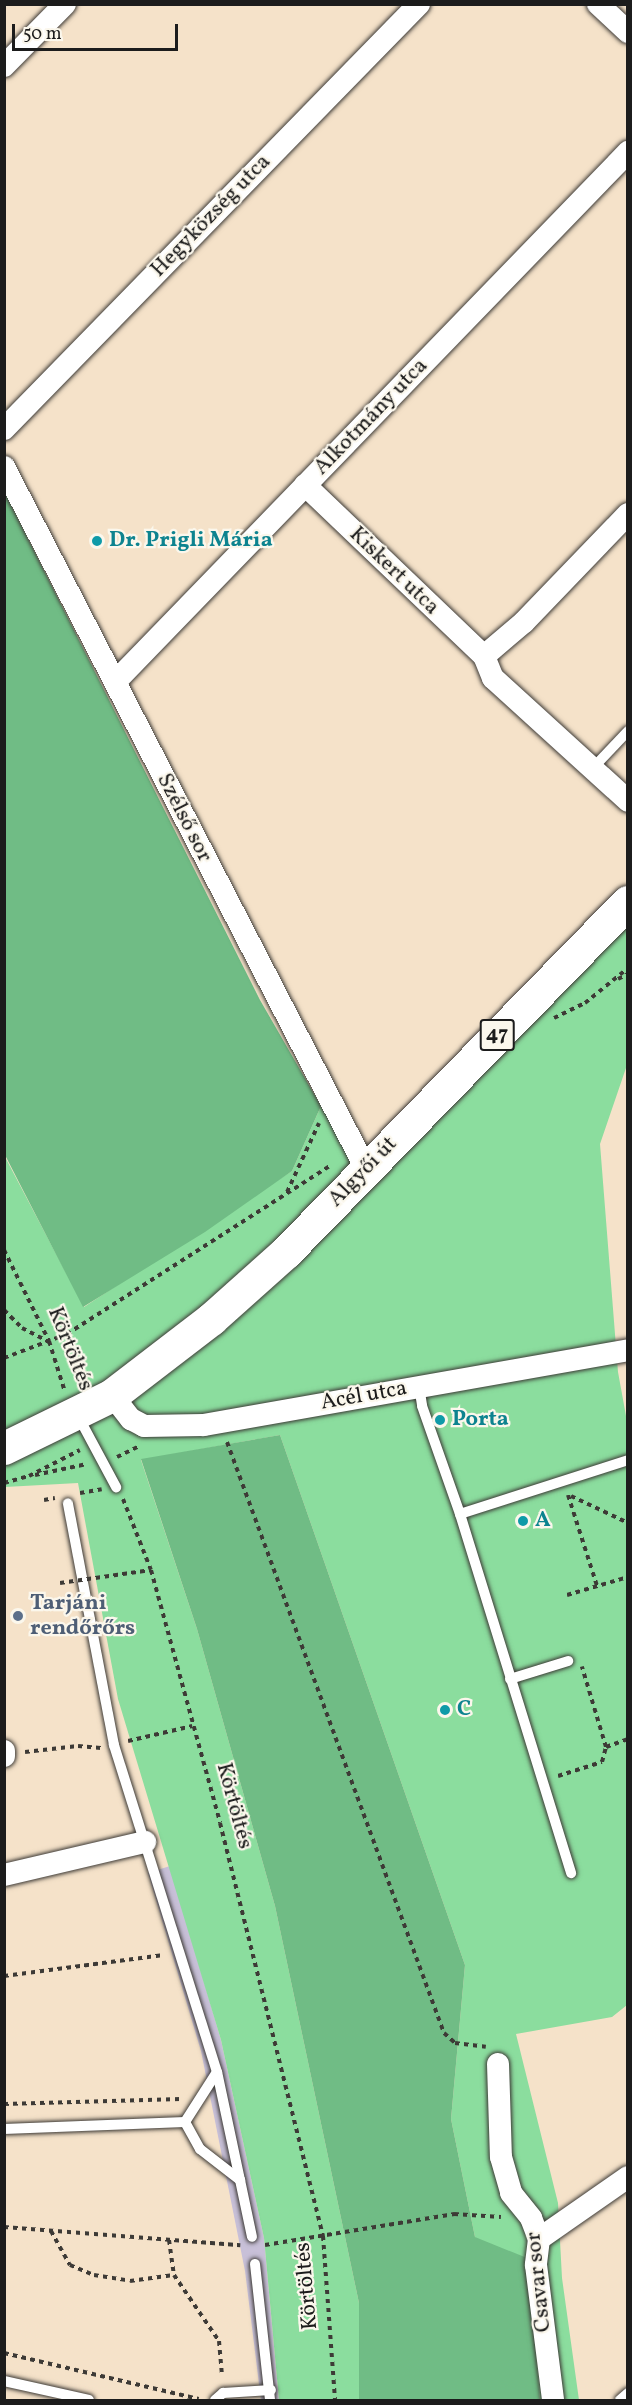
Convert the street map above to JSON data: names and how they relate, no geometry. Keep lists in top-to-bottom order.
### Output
{
  "streets": {
    "main road": ["47", "Algyői út"],
    "street": [
      "Hegyközség utca",
      "Alkotmány utca",
      "Kiskert utca",
      "Szélső sor",
      "Acél utca",
      "Csavar sor"
    ],
    "lane": ["Körtöltés"]
  },
  "crossings": [
    ["Alkotmány utca", "Kiskert utca"],
    ["Alkotmány utca", "Szélső sor"],
    ["Szélső sor", "Algyői út"],
    ["47", "Algyői út"],
    ["47", "Körtöltés"],
    ["Algyői út", "Körtöltés"],
    ["Algyői út", "Acél utca"]
  ],
  "places": [
    "Dr. Prigli Mária",
    "Porta",
    "A",
    "Tarjáni rendőrőrs",
    "C"
  ],
  "scale_bar": "50 m"
}
